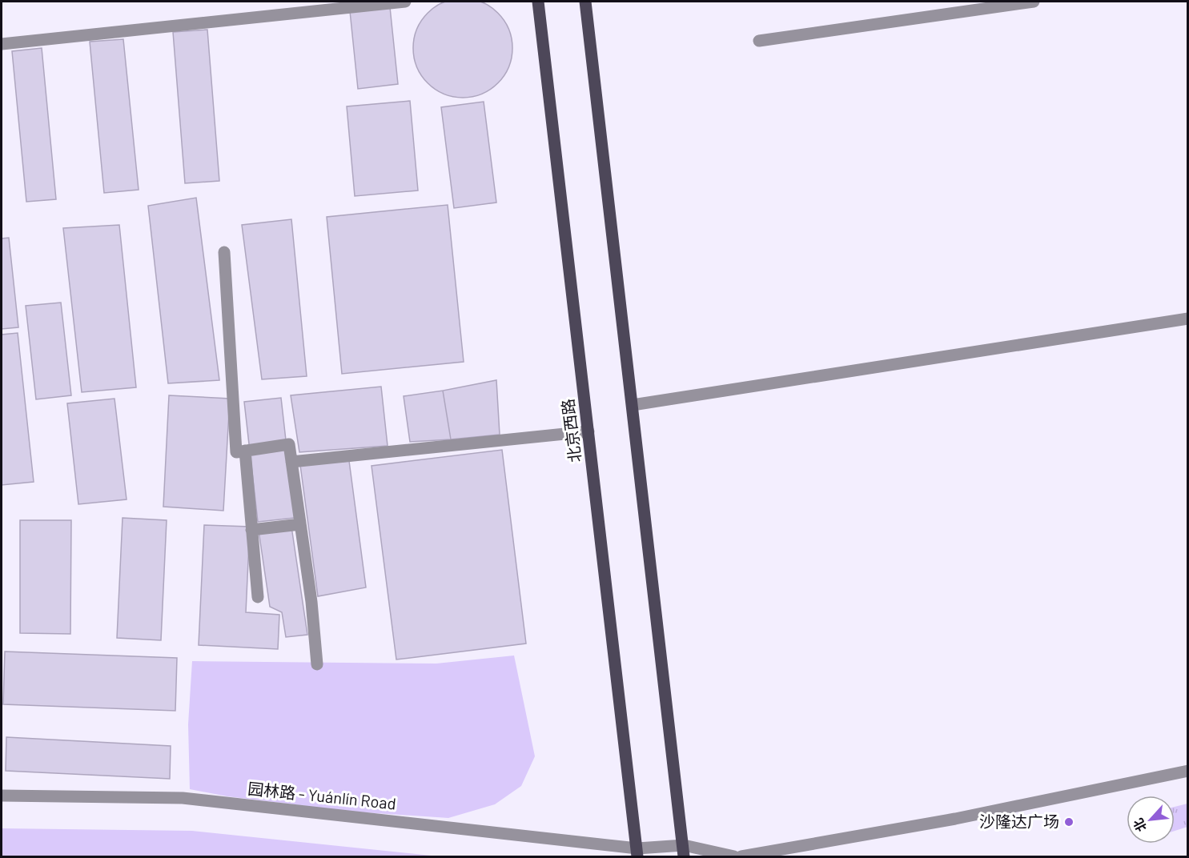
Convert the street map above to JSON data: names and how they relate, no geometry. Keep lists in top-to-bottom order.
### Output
{
  "streets": {
    "main road": ["北京西路"],
    "street": ["园林路 - Yuánlín Road"]
  },
  "crossings": [
    ["北京西路", "园林路 - Yuánlín Road"]
  ],
  "places": ["沙隆达广场"],
  "north": "bottom left"
}
